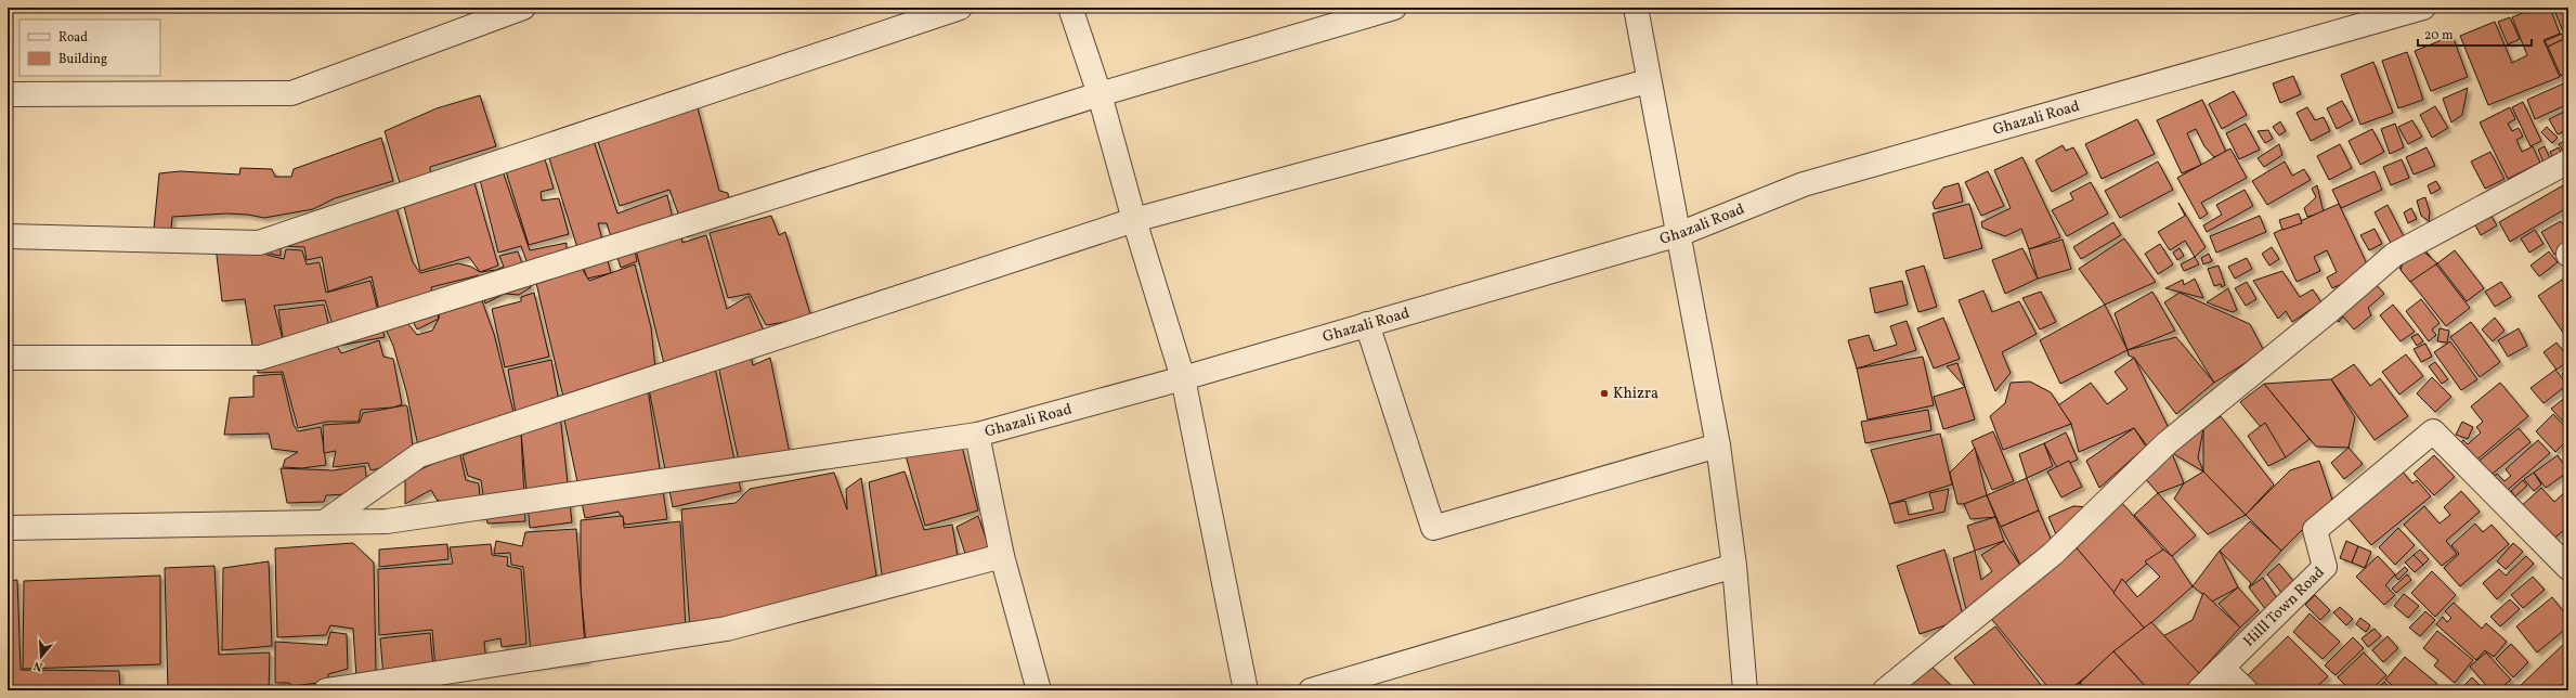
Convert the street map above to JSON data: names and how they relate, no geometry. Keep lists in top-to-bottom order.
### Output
{
  "streets": {
    "street": ["Ghazali Road", "Hilll Town Road"]
  },
  "places": ["Khizra"],
  "legend": ["Road", "Building"],
  "scale_bar": "20 m",
  "north": "bottom"
}
